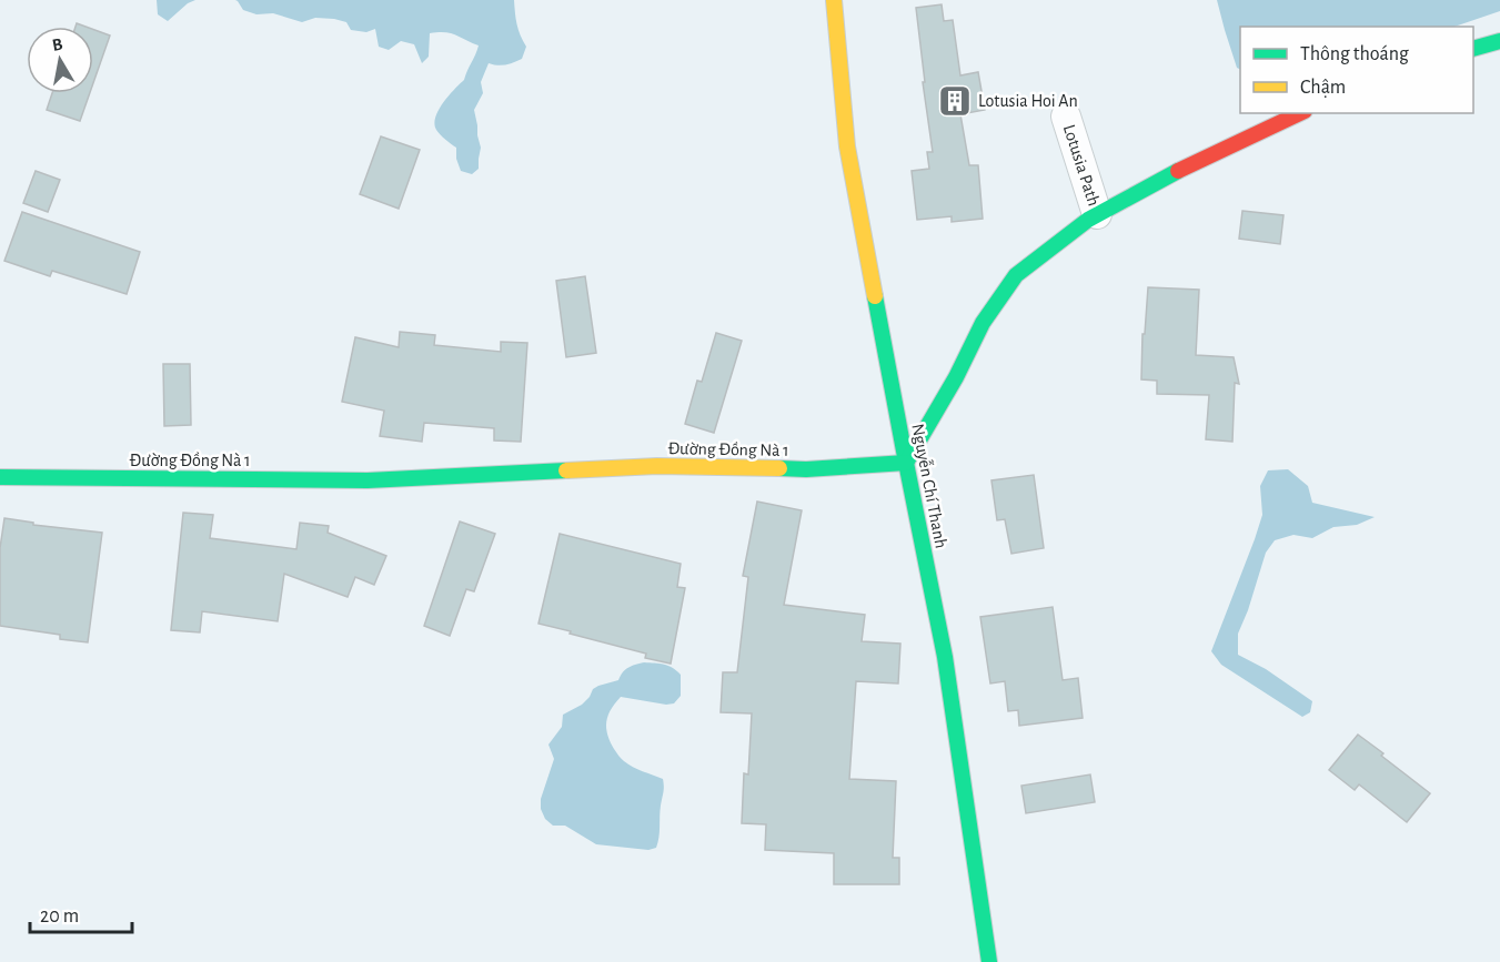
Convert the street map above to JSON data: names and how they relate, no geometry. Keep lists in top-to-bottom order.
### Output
{
  "streets": {
    "street": ["Lotusia Path", "Đường Đồng Nà 1", "Nguyễn Chí Thanh"]
  },
  "crossings": [
    ["Đường Đồng Nà 1", "Nguyễn Chí Thanh"]
  ],
  "places": {
    "building": ["Lotusia Hoi An"]
  },
  "legend": ["Thông thoáng", "Chậm"],
  "scale_bar": "20 m",
  "north": "top"
}
